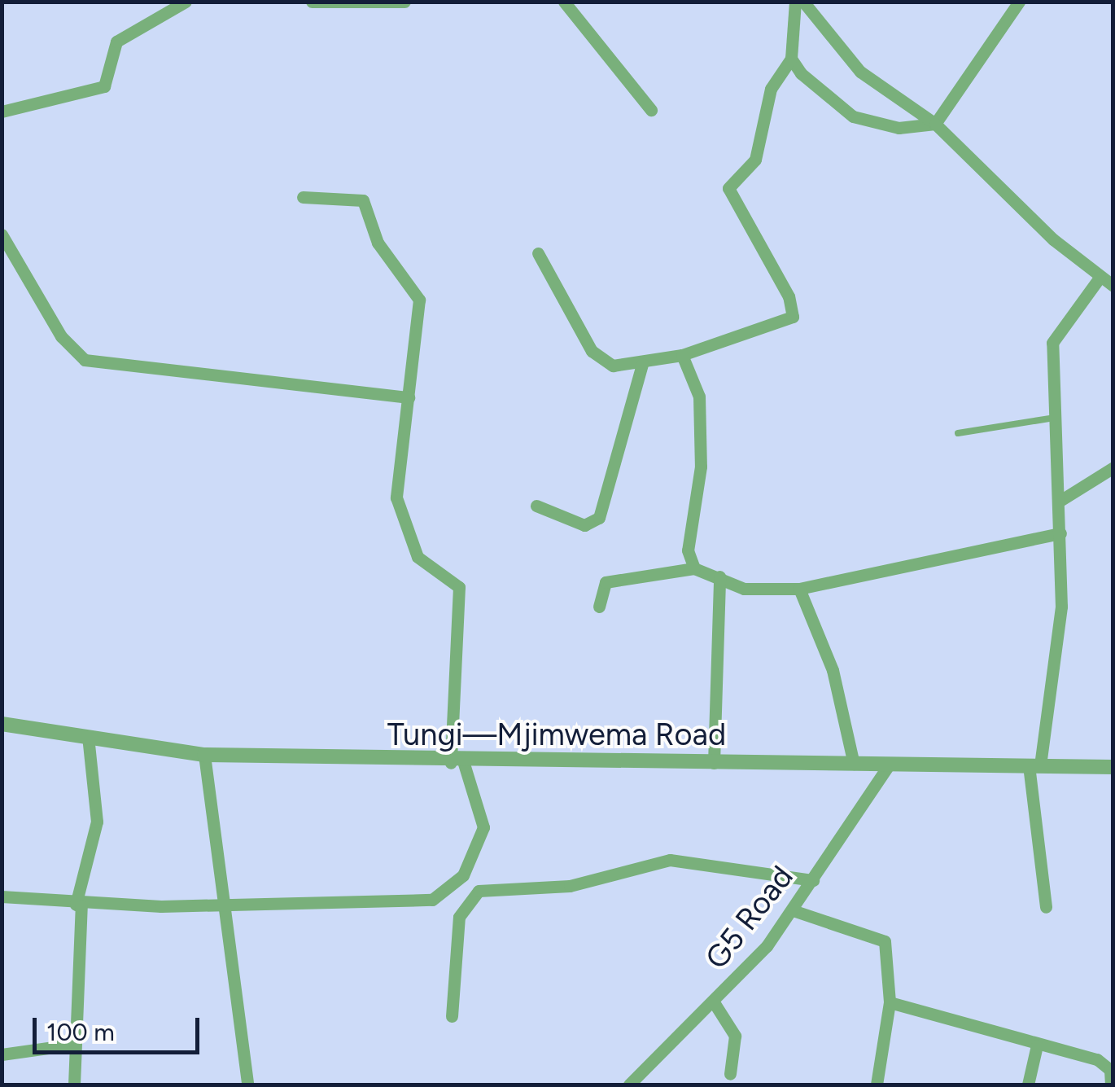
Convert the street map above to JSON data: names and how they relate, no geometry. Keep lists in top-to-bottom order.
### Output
{
  "streets": {
    "street": ["Tungi—Mjimwema Road", "G5 Road"]
  },
  "crossings": [
    ["Tungi—Mjimwema Road", "G5 Road"]
  ],
  "scale_bar": "100 m"
}
